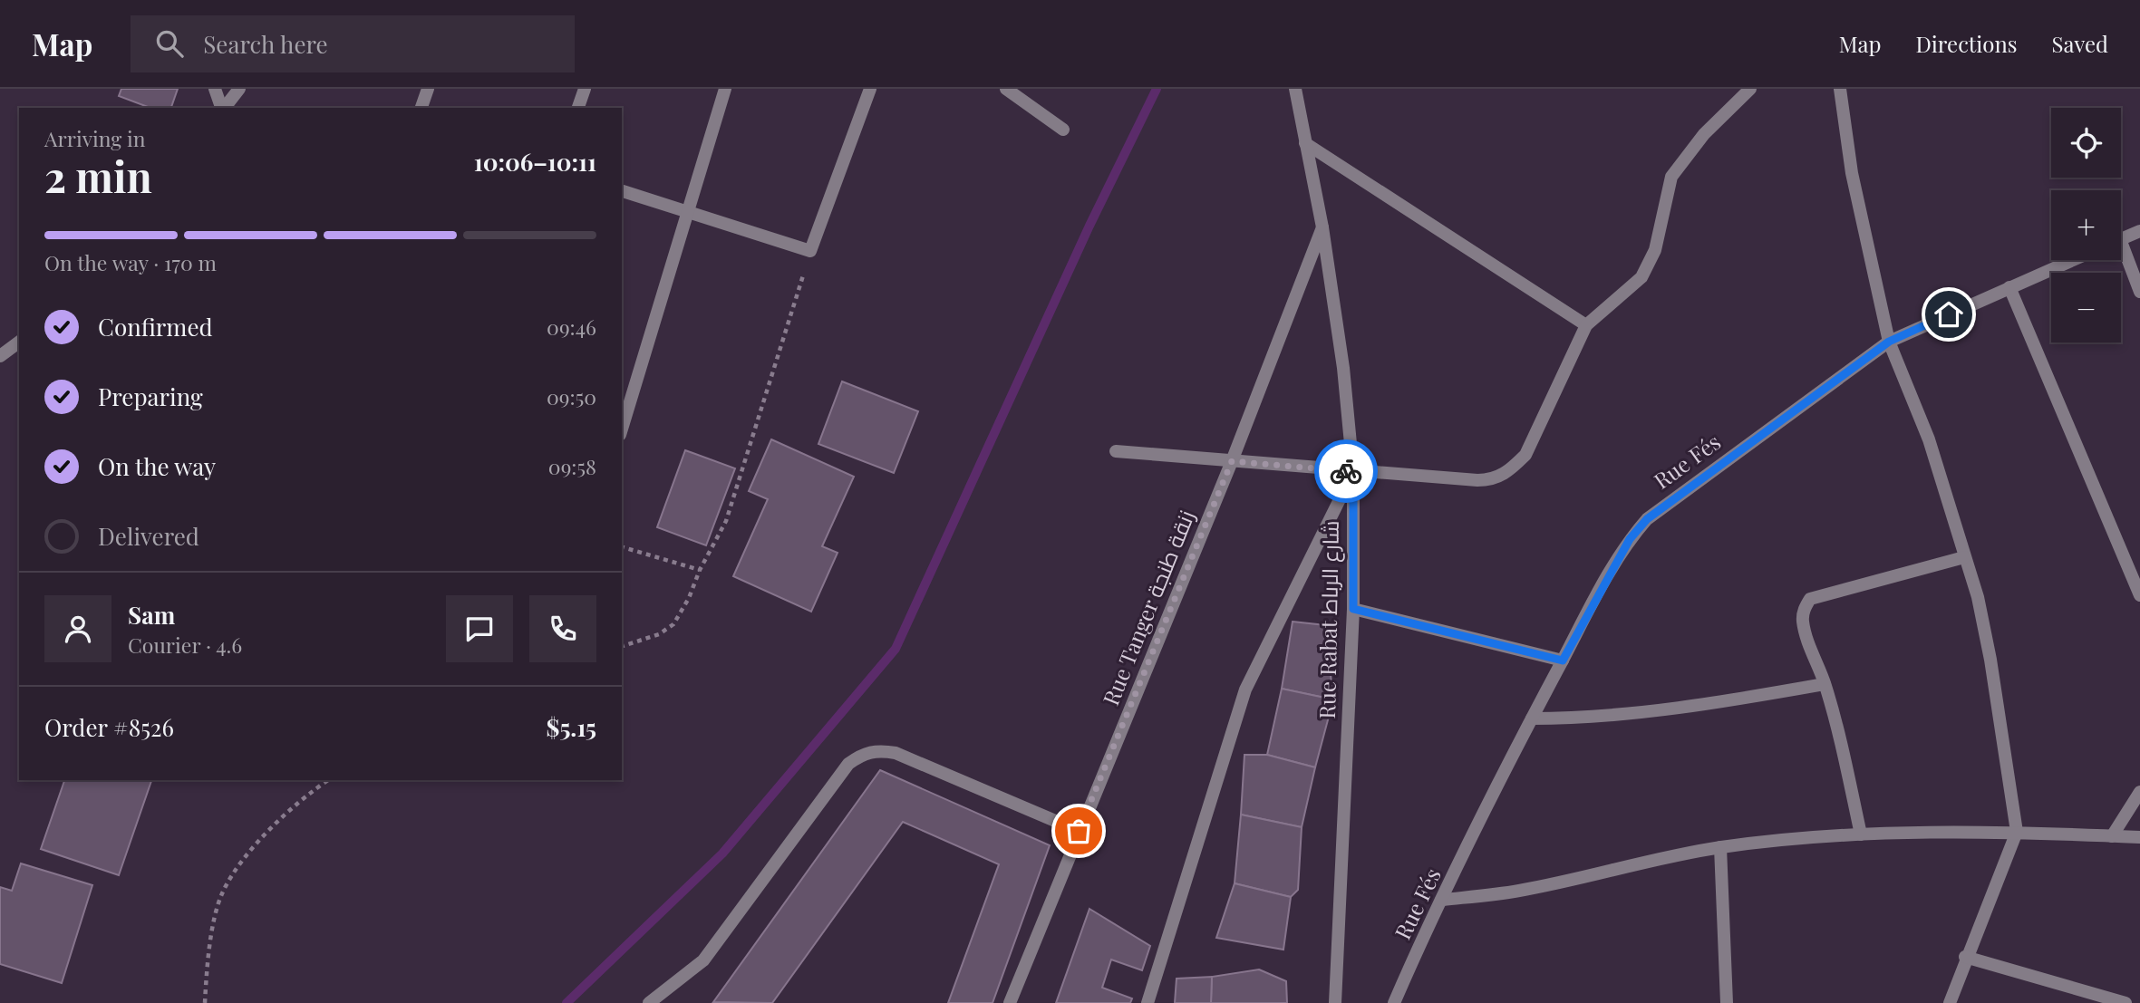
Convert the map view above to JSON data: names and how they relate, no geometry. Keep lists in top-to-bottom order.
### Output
{
  "streets": {
    "street": ["Rue Fés", "Rue Tanger زنقة طنجة", "Rue Rabat شارع الرباط"]
  },
  "crossings": [
    ["Rue Tanger زنقة طنجة", "Rue Rabat شارع الرباط"]
  ],
  "page": {
    "header": "Map",
    "search": "Search here",
    "nav": ["Map", "Directions", "Saved"],
    "map_buttons": ["+", "−"],
    "heading": ["2 min", "Arriving in", "10:06–10:11"],
    "panel": [
      "Sam",
      "Courier · 4.6",
      "Order #8526",
      "$5.15"
    ],
    "bar": "On the way · 170 m",
    "list": [
      ["Confirmed", "09:46"],
      ["Preparing", "09:50"],
      ["On the way", "09:58"],
      "Delivered"
    ]
  }
}
